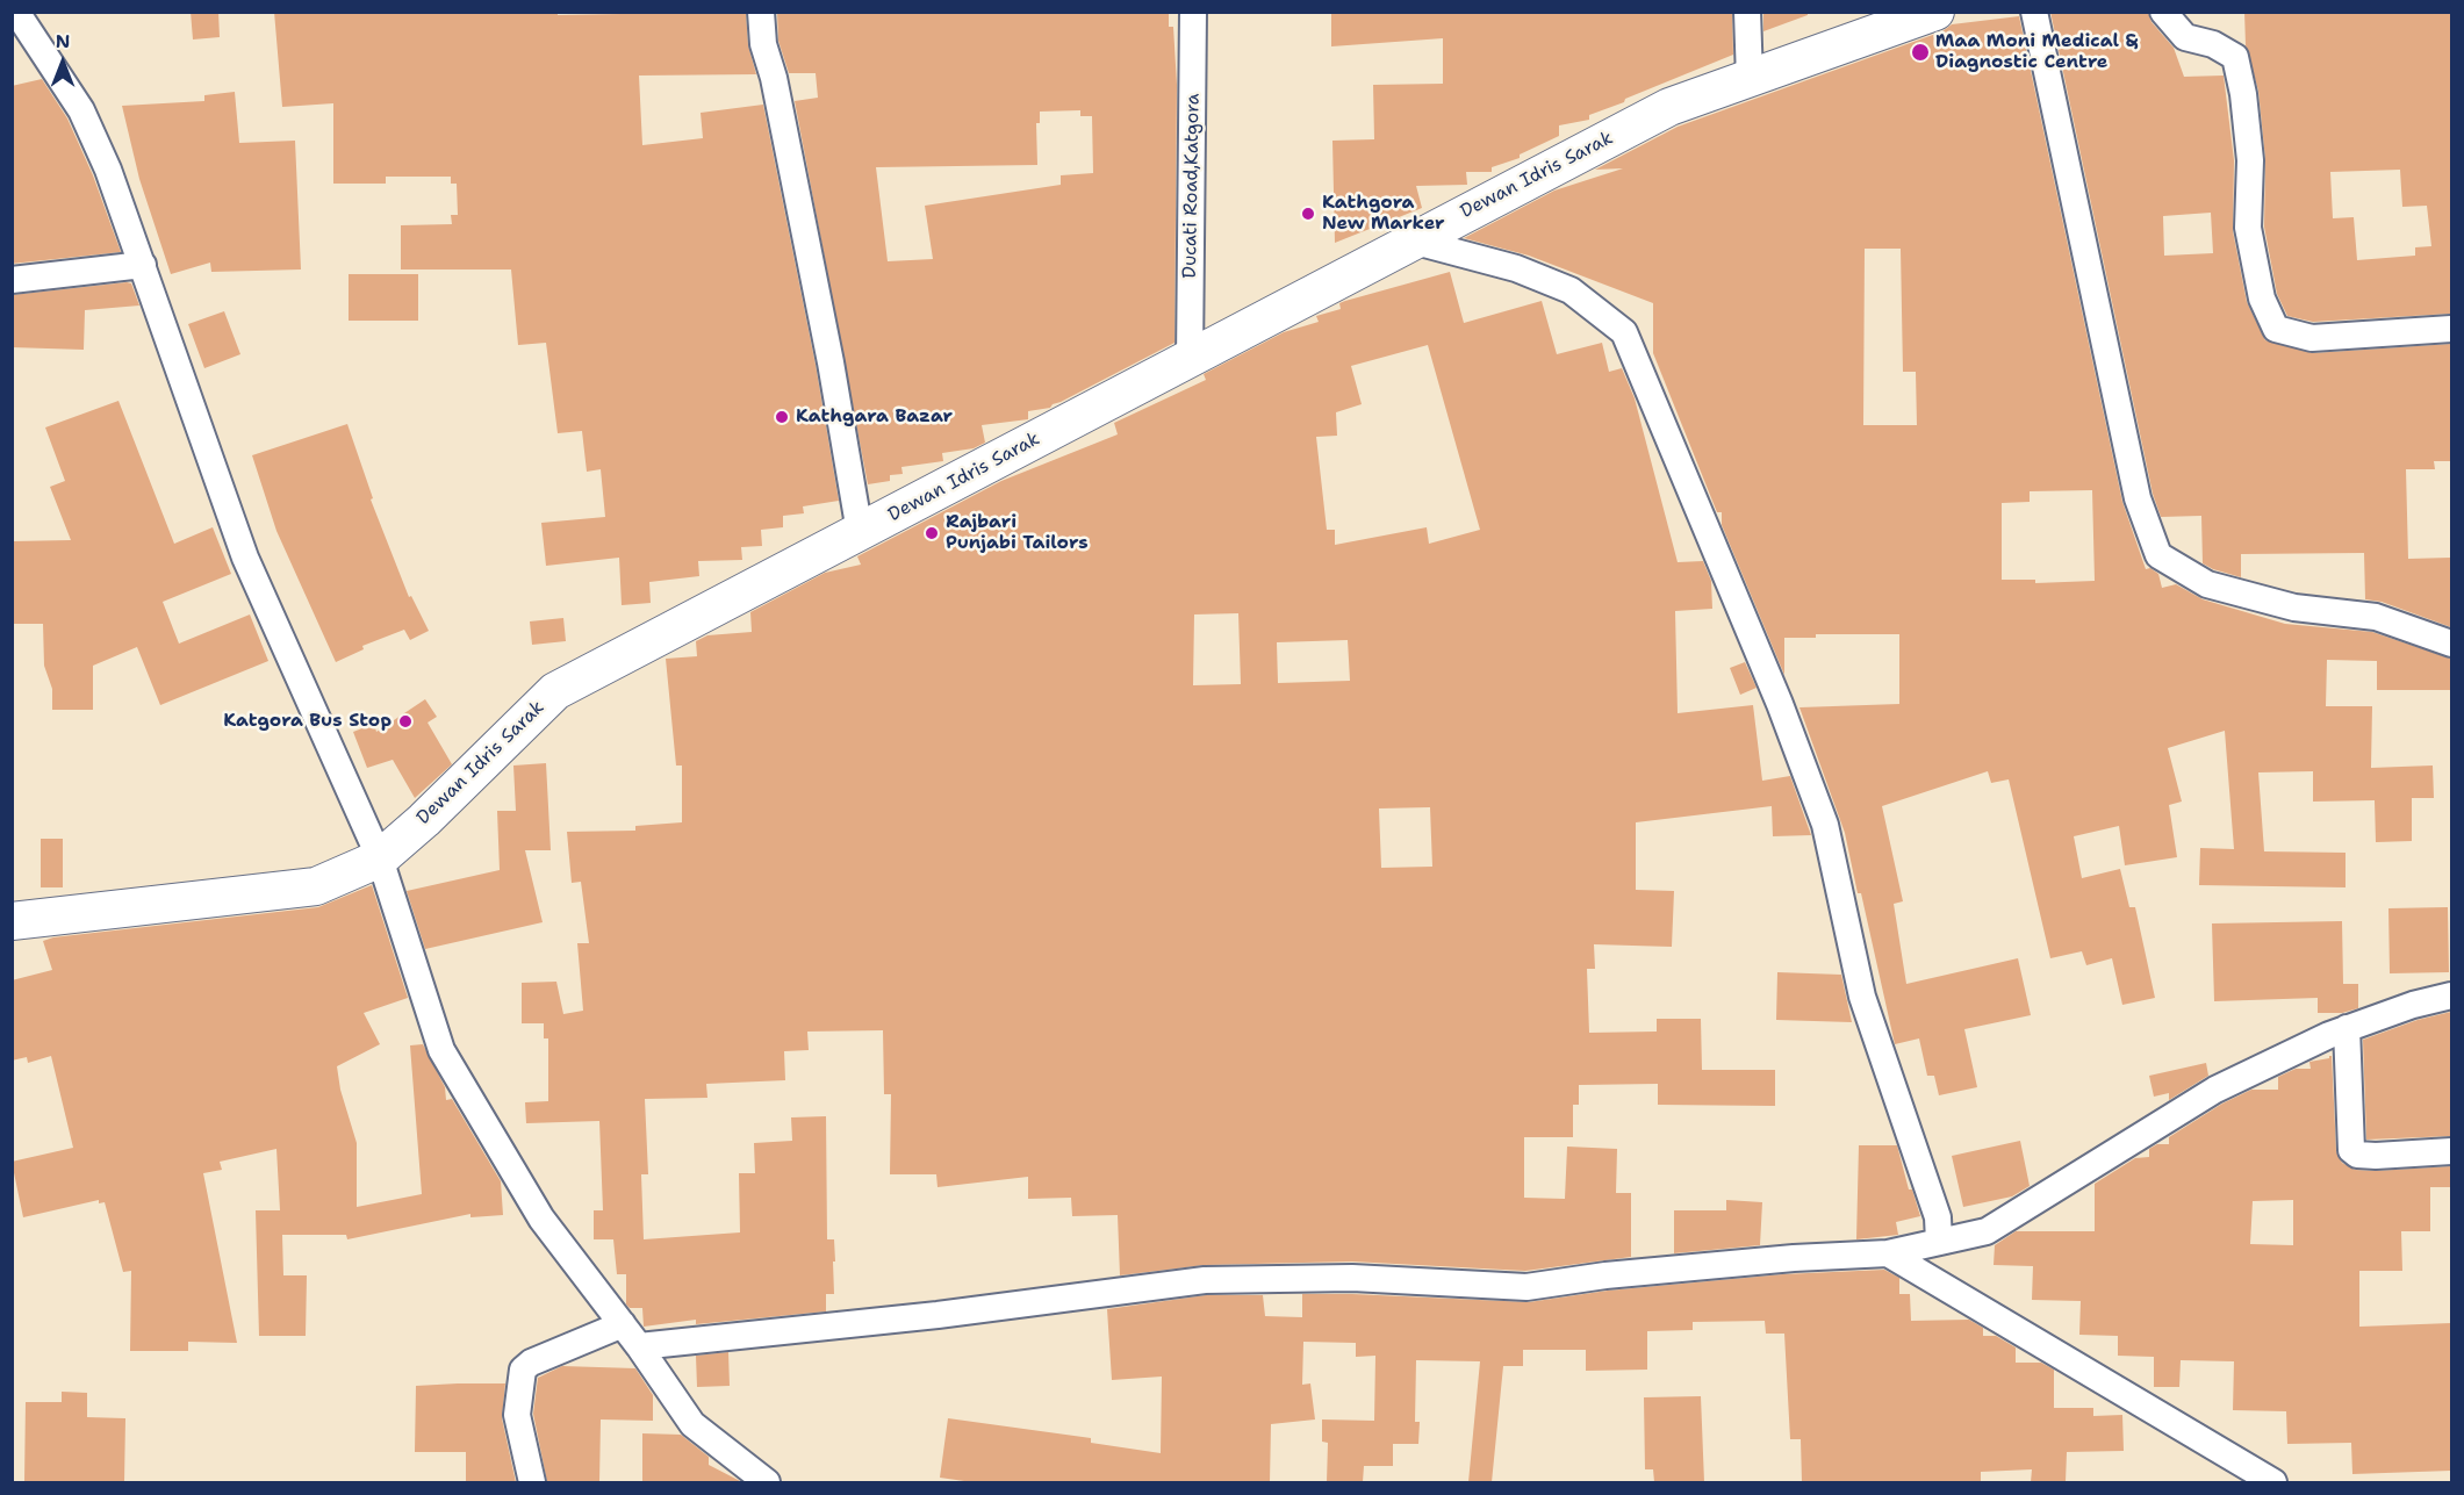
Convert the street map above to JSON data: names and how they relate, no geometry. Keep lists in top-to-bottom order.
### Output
{
  "streets": {
    "main road": ["Dewan Idris Sarak"],
    "street": ["Ducati Road,Katgora"]
  },
  "crossings": [
    ["Dewan Idris Sarak", "Ducati Road,Katgora"]
  ],
  "places": [
    "Maa Moni Medical & Diagnostic Centre",
    "Kathgora New Marker",
    "Kathgara Bazar",
    "Rajbari Punjabi Tailors",
    "Katgora Bus Stop"
  ],
  "north": "top"
}
